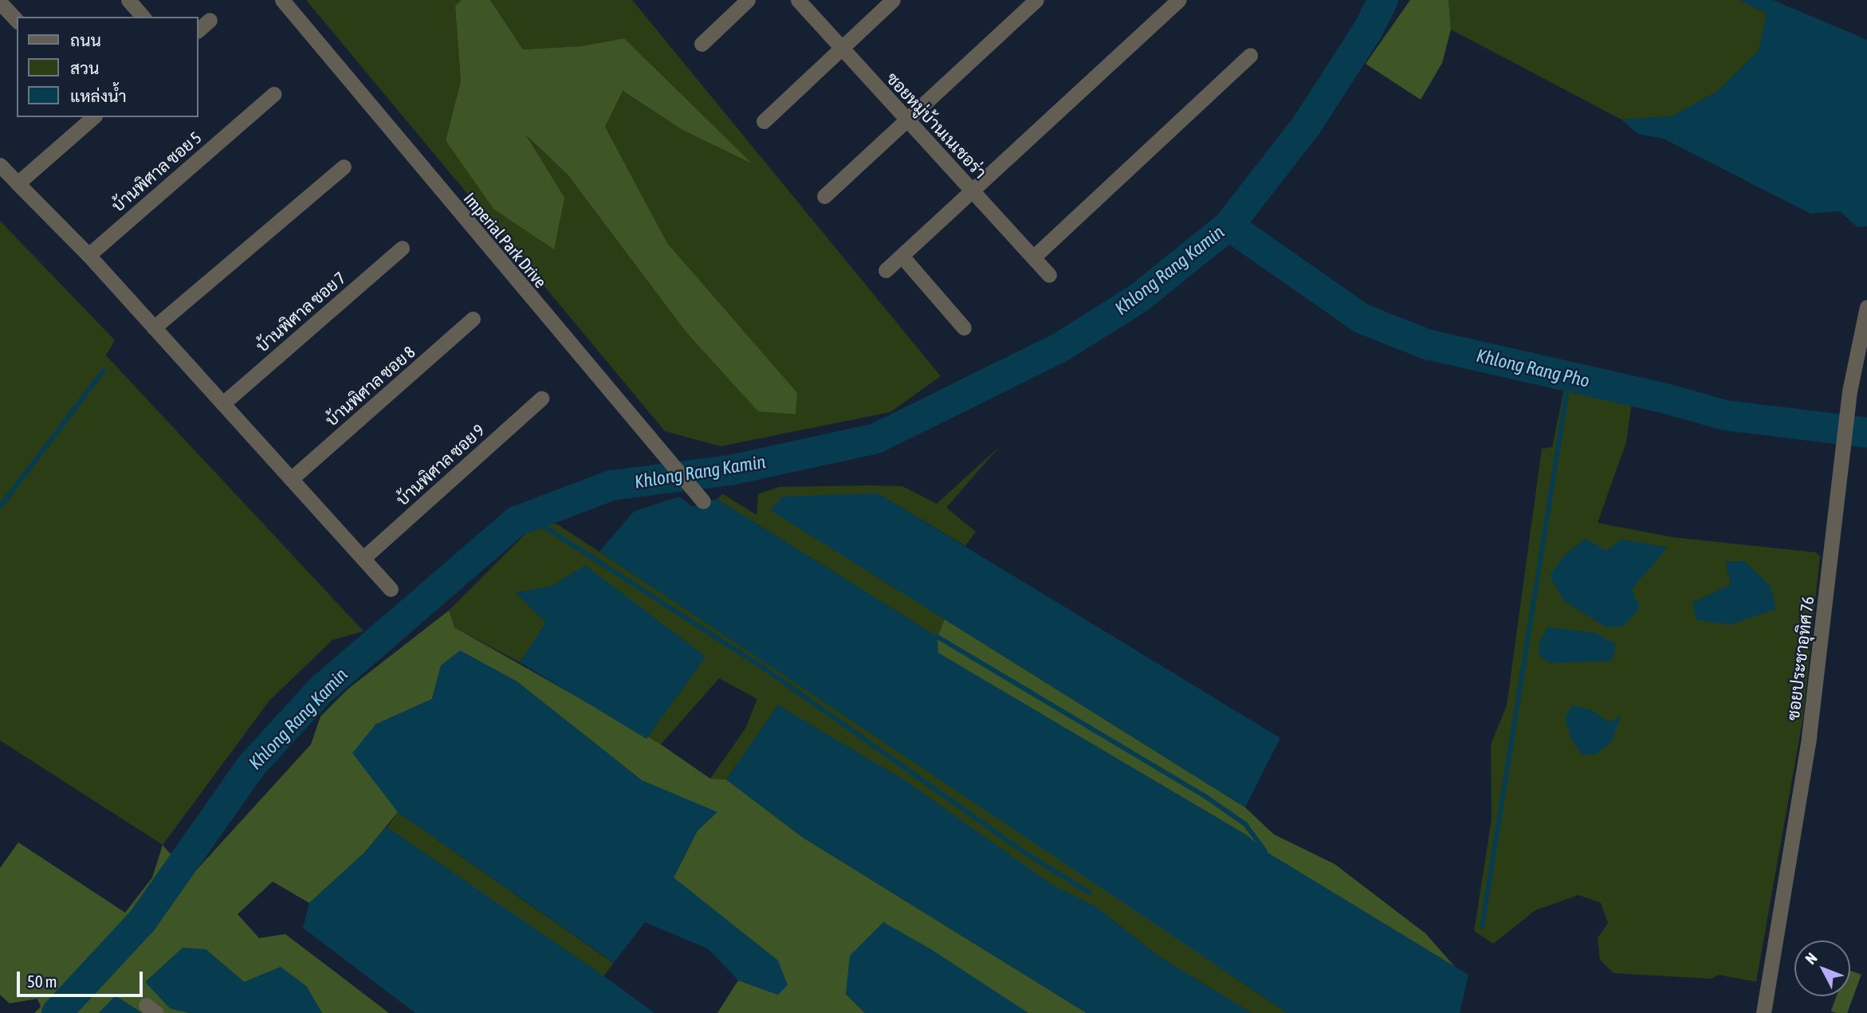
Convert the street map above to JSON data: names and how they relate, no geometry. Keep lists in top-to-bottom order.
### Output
{
  "streets": {
    "street": [
      "ซอยหมู่บ้านเนเชอร่า",
      "บ้านพิศาล ซอย 5",
      "Imperial Park Drive",
      "บ้านพิศาล ซอย 7",
      "บ้านพิศาล ซอย 8",
      "บ้านพิศาล ซอย 9",
      "ซอยประชาอุทิศ 76"
    ]
  },
  "water": ["Khlong Rang Kamin", "Khlong Rang Pho"],
  "legend": ["ถนน", "สวน", "แหล่งน้ำ"],
  "scale_bar": "50 m",
  "north": "top left"
}
